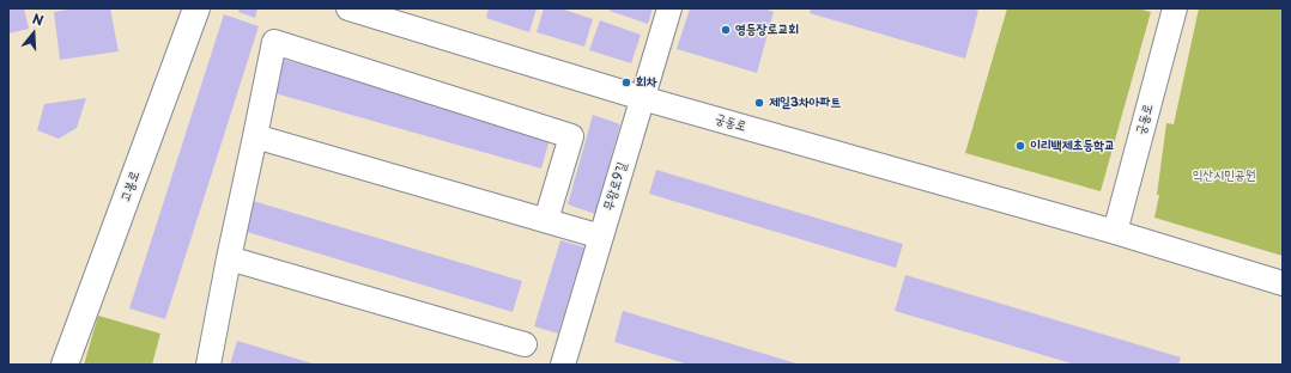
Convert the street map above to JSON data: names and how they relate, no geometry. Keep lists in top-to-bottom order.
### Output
{
  "streets": {
    "street": ["궁동로", "고봉로", "무왕로9길"]
  },
  "crossings": [
    ["궁동로", "무왕로9길"]
  ],
  "parks": ["익산시민공원"],
  "places": [
    "영등장로교회",
    "회차",
    "제일3차아파트",
    "이리백제초등학교"
  ],
  "north": "top"
}
